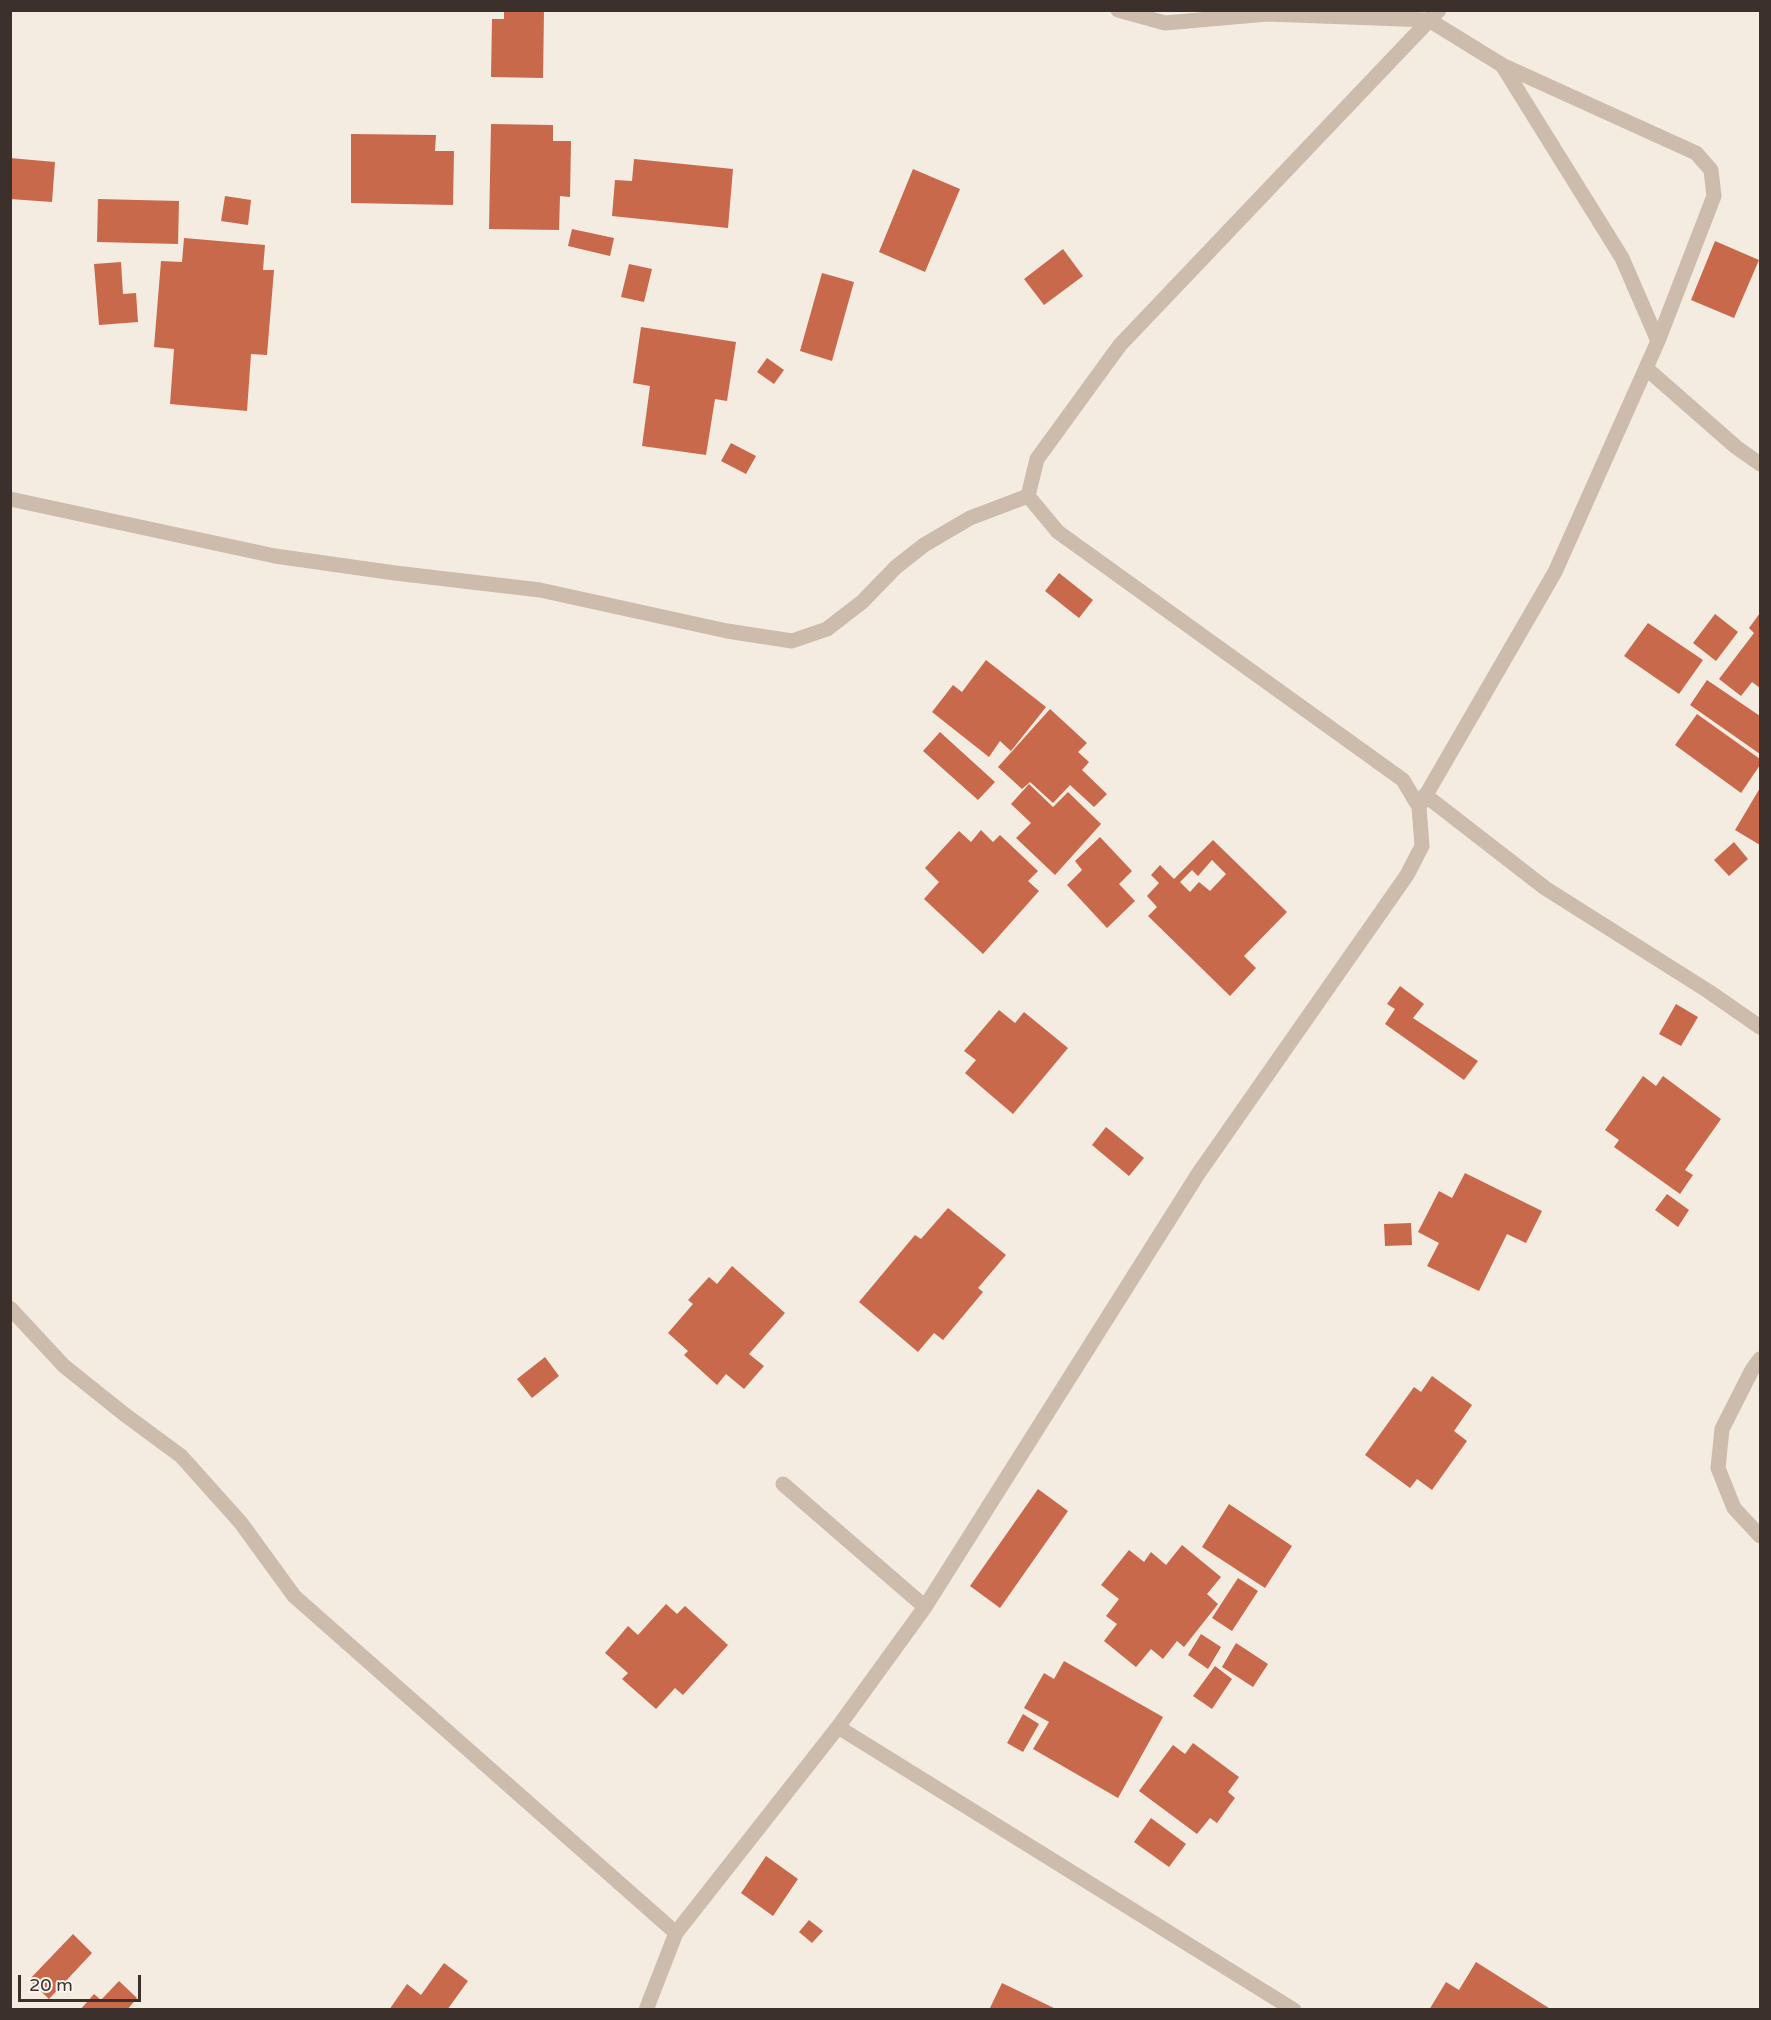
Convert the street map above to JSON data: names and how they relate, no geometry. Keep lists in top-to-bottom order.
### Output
{
  "scale_bar": "20 m"
}
